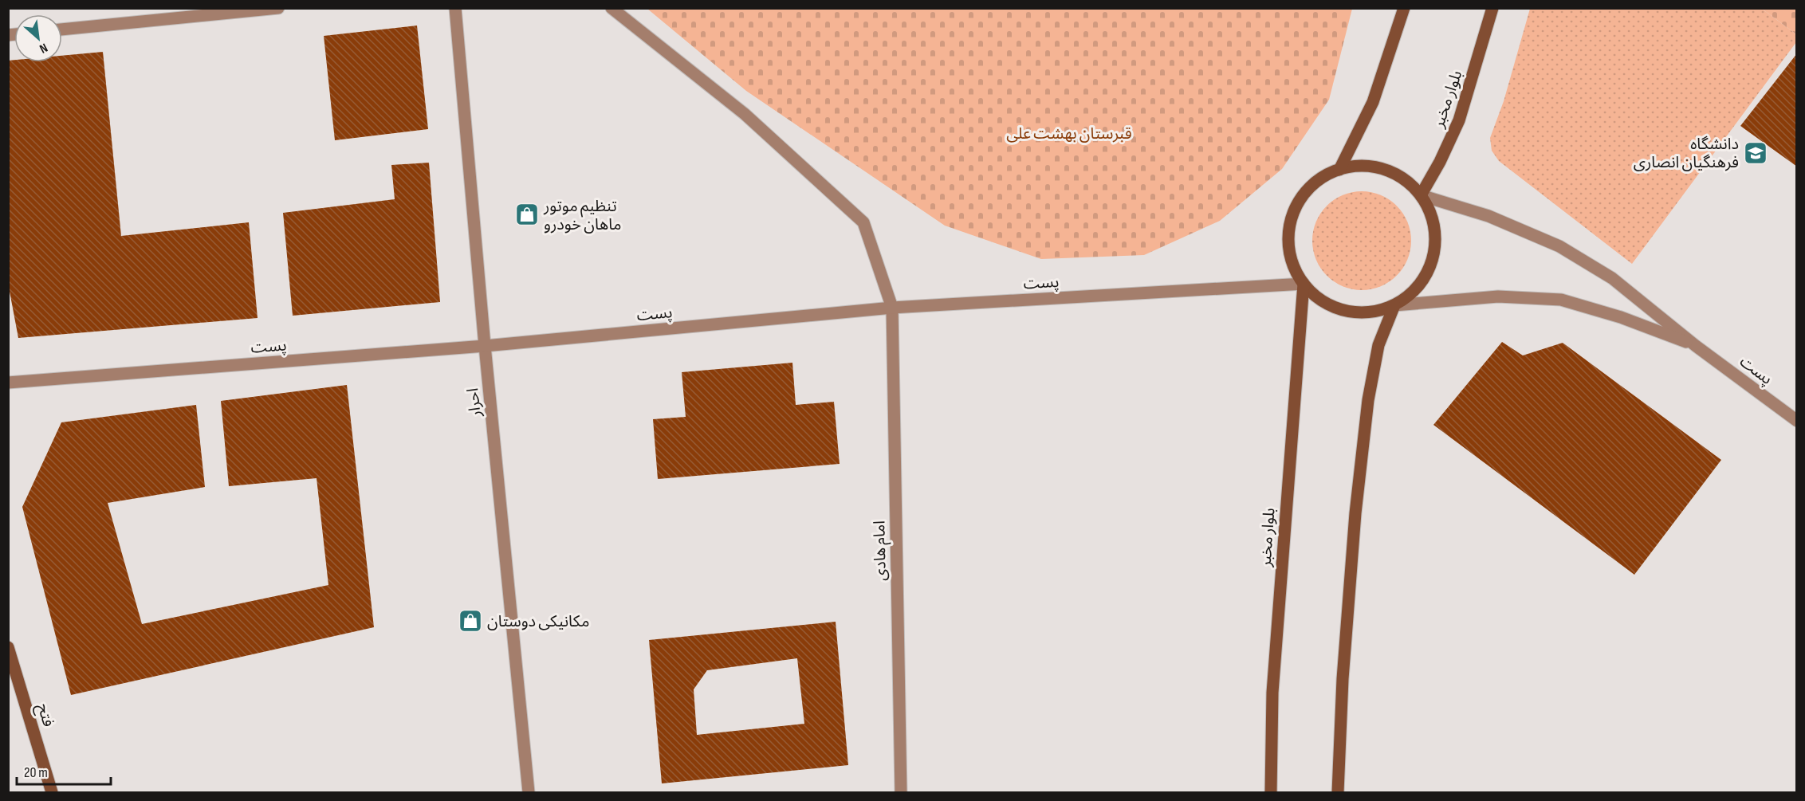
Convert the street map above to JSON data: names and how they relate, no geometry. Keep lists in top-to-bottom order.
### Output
{
  "streets": {
    "main road": ["بلوار مخبر", "فتح"],
    "street": ["پست", "احرار", "امام هادی"]
  },
  "crossings": [
    ["بلوار مخبر", "پست"],
    ["پست", "احرار"],
    ["پست", "امام هادی"]
  ],
  "parks": ["قبرستان بهشت علی"],
  "places": {
    "school or university": ["دانشگاه فرهنگیان انصاری"],
    "shop": ["تنظیم موتور ماهان خودرو", "مکانیکی دوستان"]
  },
  "scale_bar": "20 m",
  "north": "bottom right"
}
